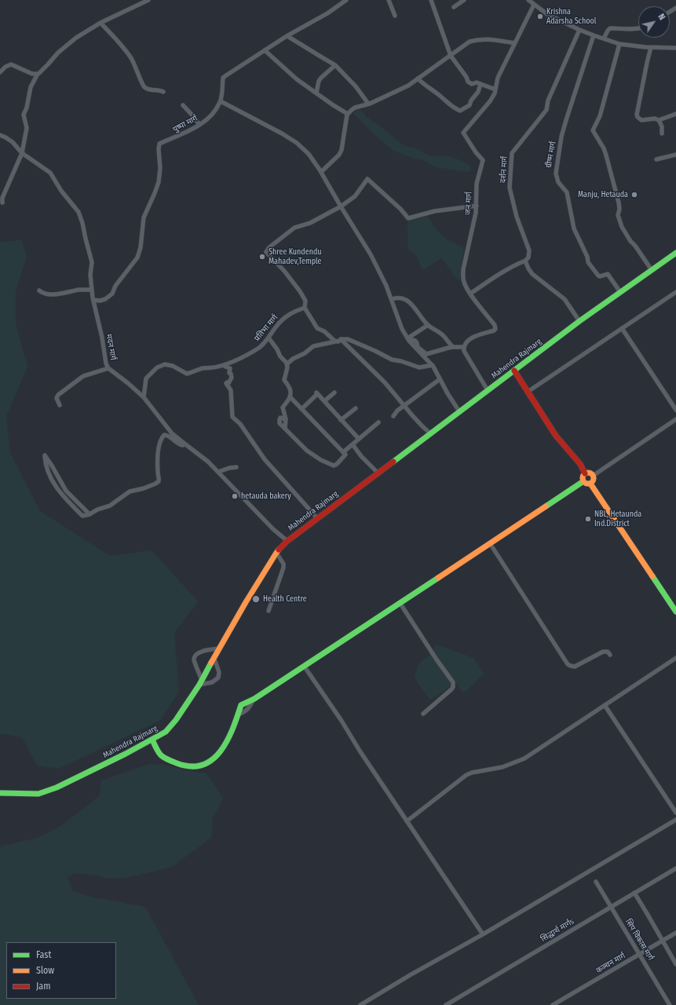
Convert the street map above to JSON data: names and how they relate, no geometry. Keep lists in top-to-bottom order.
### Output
{
  "streets": {
    "main road": ["Mahendra Rajmarg"],
    "street": [
      "पुष्पा मार्ग",
      "ग्रीष्म मार्ग",
      "दर्शन मार्ग",
      "जन मार्ग",
      "प्रतिभा मार्ग",
      "मदन मार्ग",
      "सिद्धार्थ मार्गs",
      "सिप विकास मार्ग",
      "कञ्चन मार्ग"
    ]
  },
  "crossings": [
    ["पुष्पा मार्ग", "मदन मार्ग"],
    ["ग्रीष्म मार्ग", "Mahendra Rajmarg"],
    ["प्रतिभा मार्ग", "मदन मार्ग"],
    ["मदन मार्ग", "Mahendra Rajmarg"],
    ["सिद्धार्थ मार्गs", "सिप विकास मार्ग"],
    ["सिप विकास मार्ग", "कञ्चन मार्ग"]
  ],
  "places": [
    "Krishna Adarsha School",
    "Manju, Hetauda",
    "Shree Kundendu Mahadev,Temple",
    "hetauda bakery",
    "NBL, Hetaunda Ind.District",
    "Health Centre"
  ],
  "legend": ["Fast", "Slow", "Jam"],
  "north": "top right"
}
